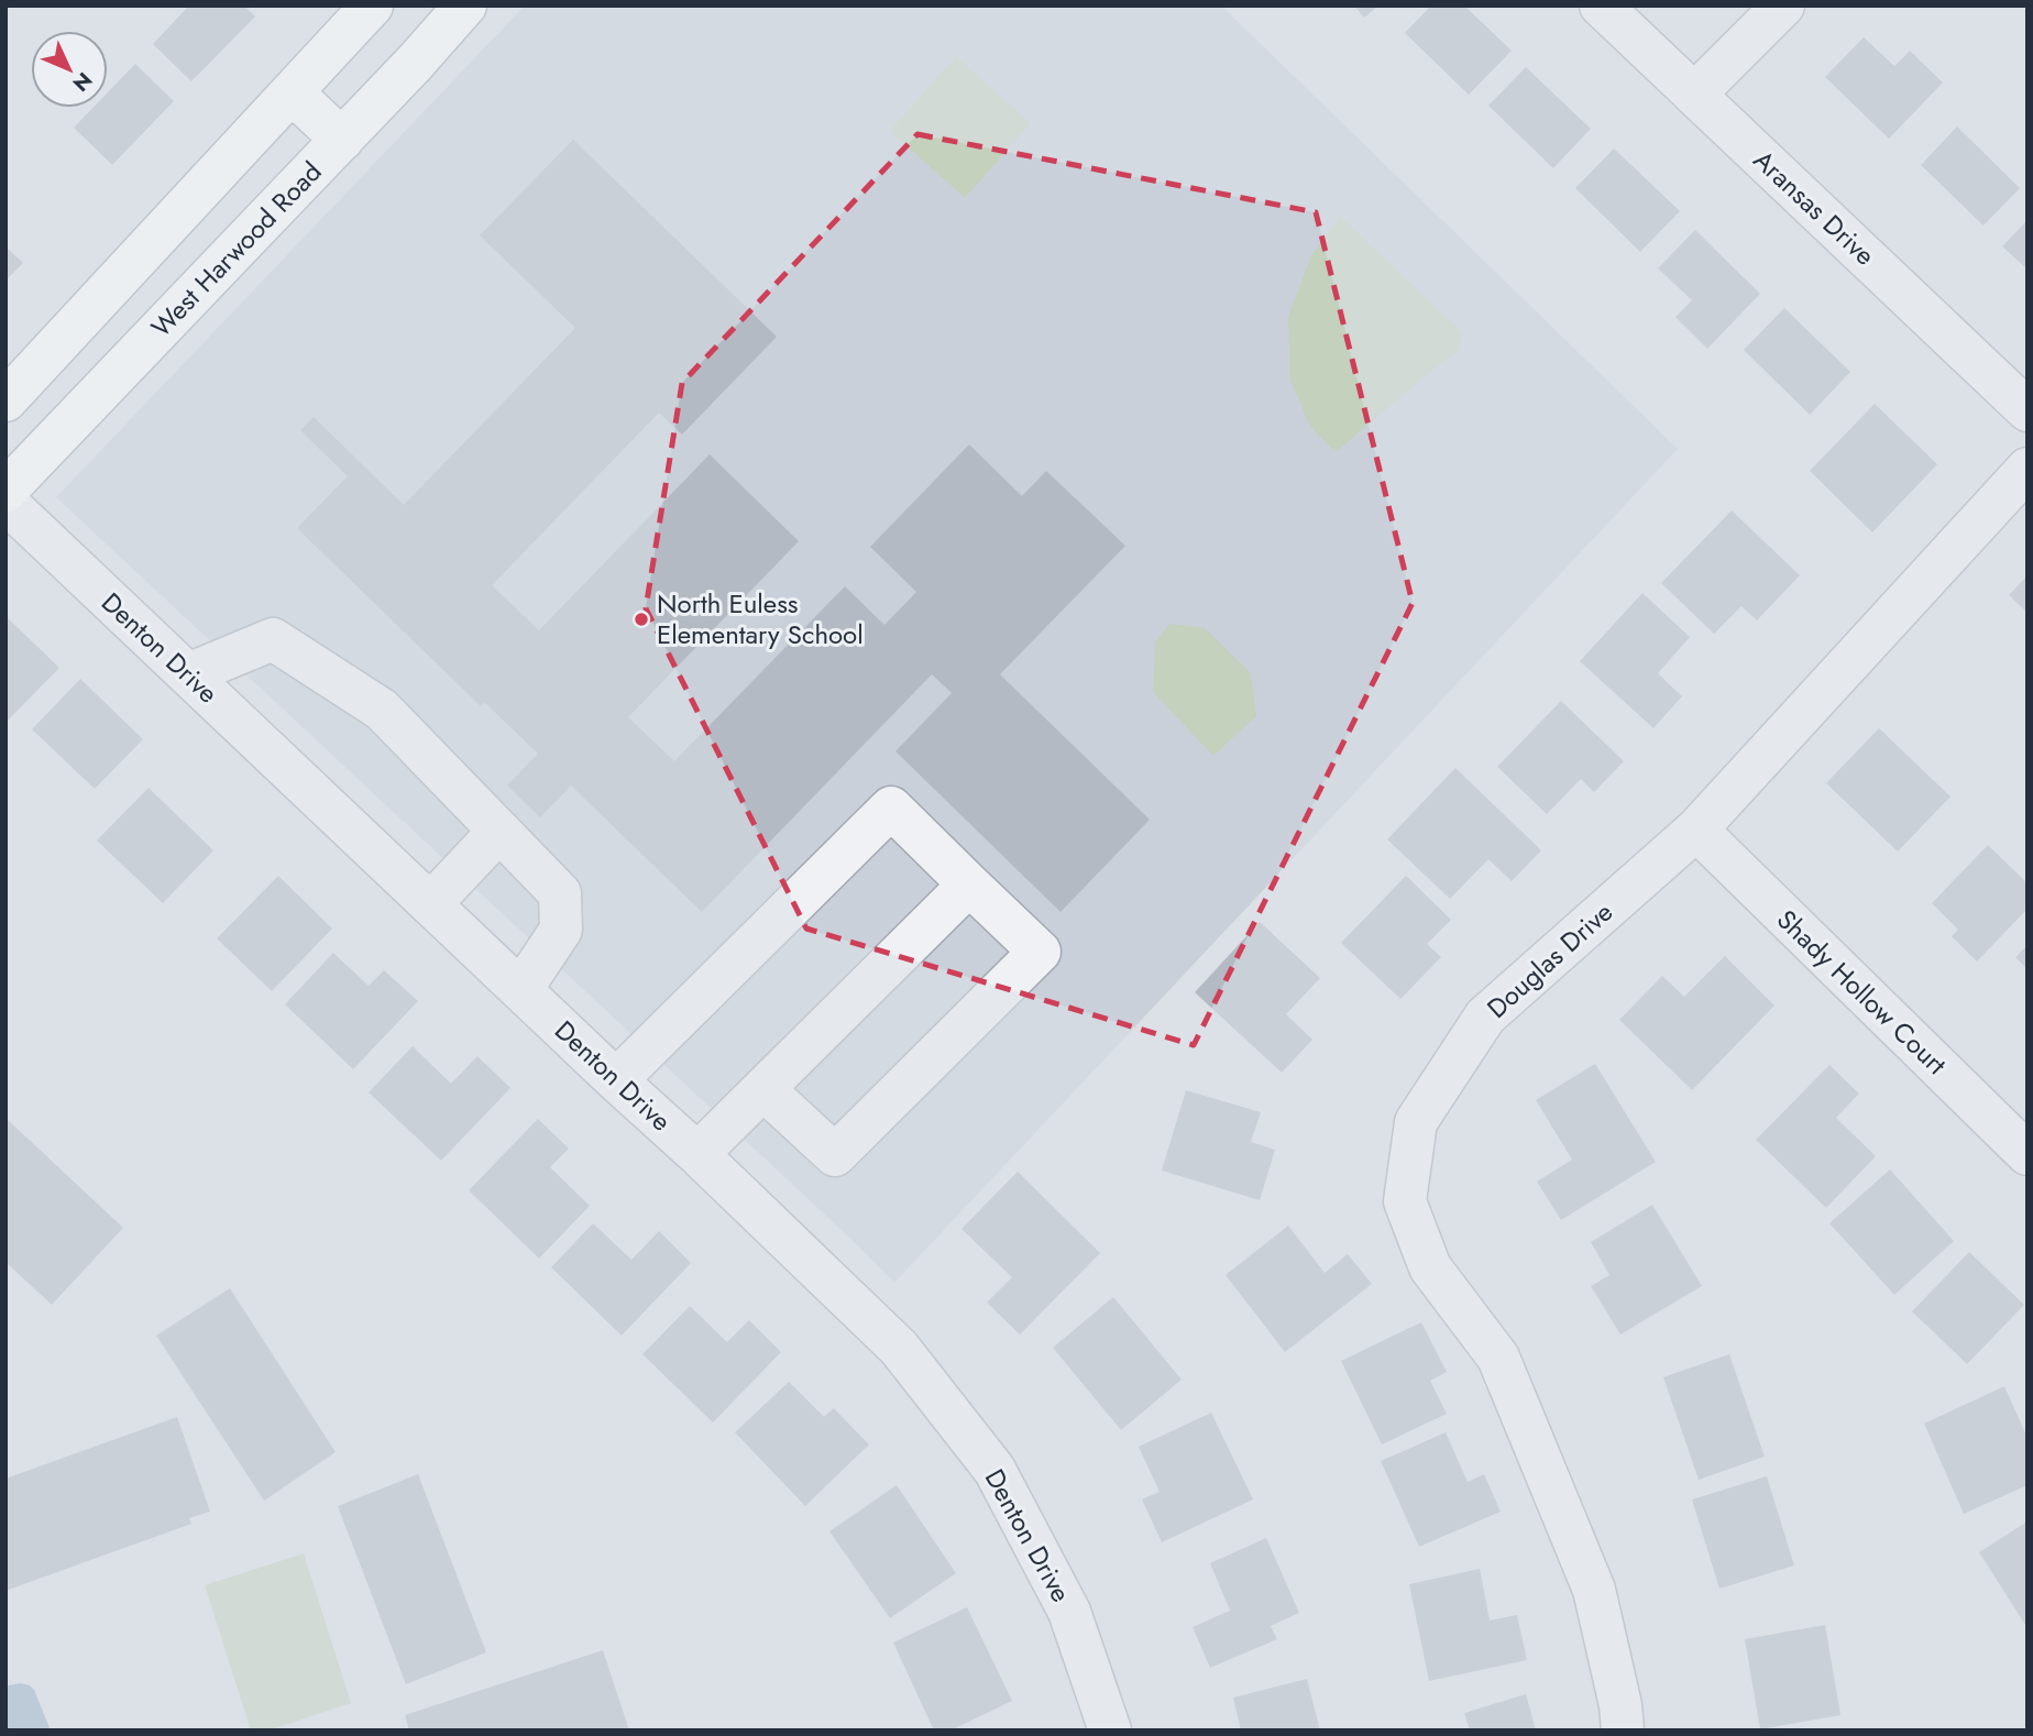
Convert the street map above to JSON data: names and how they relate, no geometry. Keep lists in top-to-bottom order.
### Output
{
  "streets": {
    "main road": ["West Harwood Road"],
    "street": [
      "Aransas Drive",
      "Denton Drive",
      "Douglas Drive",
      "Shady Hollow Court"
    ]
  },
  "crossings": [
    ["Douglas Drive", "Shady Hollow Court"]
  ],
  "places": ["North Euless Elementary School"],
  "north": "bottom right"
}
